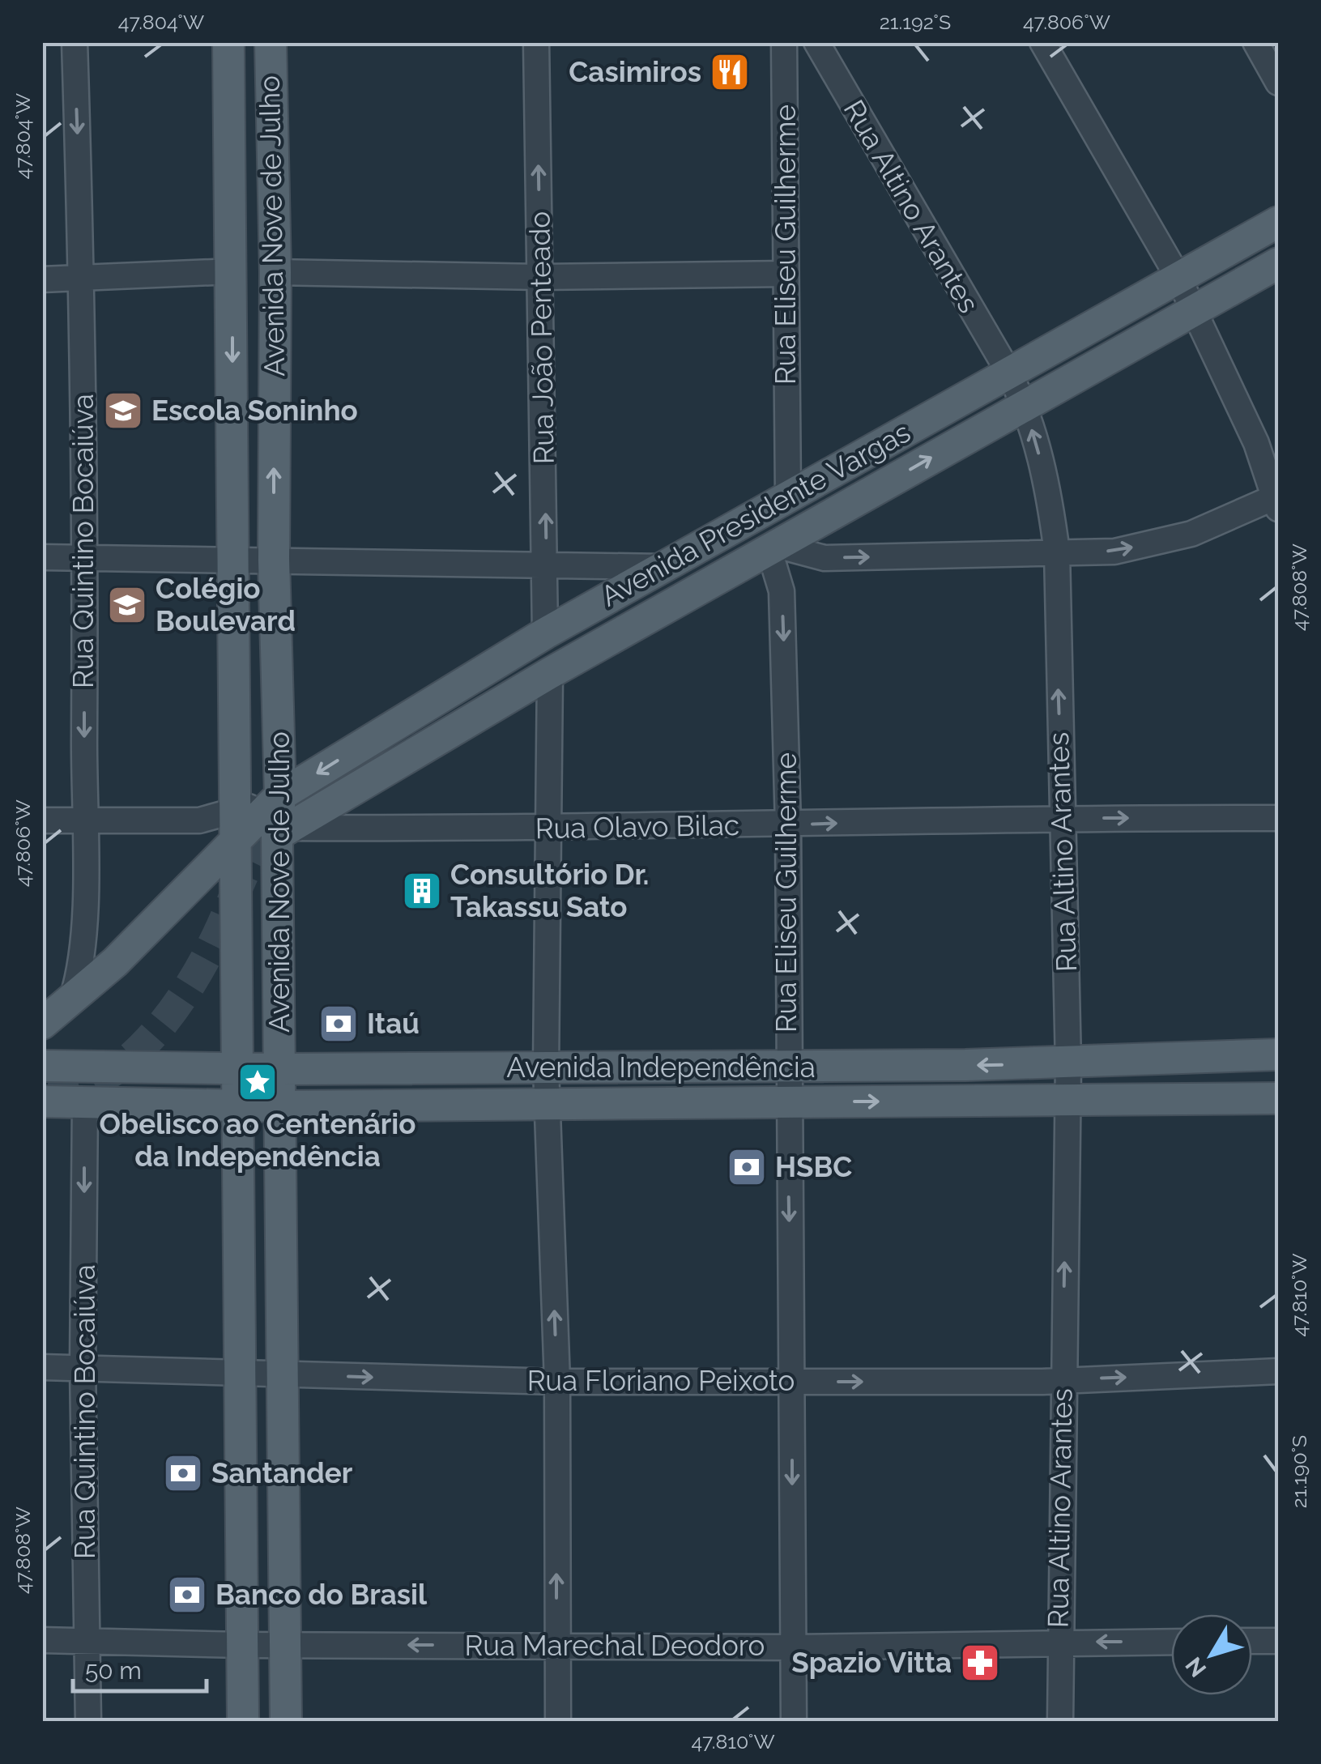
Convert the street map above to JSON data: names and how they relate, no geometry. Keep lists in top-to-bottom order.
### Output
{
  "streets": {
    "main road": ["Avenida Nove de Julho", "Avenida Presidente Vargas", "Avenida Independência"],
    "street": [
      "Rua Altino Arantes",
      "Rua Eliseu Guilherme",
      "Rua João Penteado",
      "Rua Quintino Bocaiúva",
      "Rua Olavo Bilac",
      "Rua Floriano Peixoto",
      "Rua Marechal Deodoro"
    ]
  },
  "crossings": [
    ["Rua Altino Arantes", "Avenida Presidente Vargas"],
    ["Rua Altino Arantes", "Rua Olavo Bilac"],
    ["Rua Altino Arantes", "Avenida Independência"],
    ["Rua Altino Arantes", "Rua Floriano Peixoto"],
    ["Rua Altino Arantes", "Rua Marechal Deodoro"],
    ["Avenida Nove de Julho", "Avenida Presidente Vargas"],
    ["Avenida Nove de Julho", "Rua Olavo Bilac"],
    ["Avenida Nove de Julho", "Avenida Independência"],
    ["Avenida Nove de Julho", "Rua Floriano Peixoto"],
    ["Avenida Nove de Julho", "Rua Marechal Deodoro"],
    ["Rua Eliseu Guilherme", "Avenida Presidente Vargas"],
    ["Rua Eliseu Guilherme", "Rua Olavo Bilac"],
    ["Rua Eliseu Guilherme", "Avenida Independência"],
    ["Rua Eliseu Guilherme", "Rua Floriano Peixoto"],
    ["Rua Eliseu Guilherme", "Rua Marechal Deodoro"],
    ["Rua João Penteado", "Avenida Presidente Vargas"],
    ["Avenida Presidente Vargas", "Rua Olavo Bilac"],
    ["Rua Quintino Bocaiúva", "Avenida Independência"],
    ["Rua Quintino Bocaiúva", "Rua Floriano Peixoto"],
    ["Rua Quintino Bocaiúva", "Rua Marechal Deodoro"]
  ],
  "one_way": [
    "Rua Altino Arantes",
    "Rua Eliseu Guilherme",
    "Rua João Penteado",
    "Rua Quintino Bocaiúva",
    "Rua Olavo Bilac",
    "Rua Floriano Peixoto"
  ],
  "places": {
    "restaurant": ["Casimiros"],
    "school or university": ["Escola Soninho", "Colégio Boulevard"],
    "building": ["Consultório Dr. Takassu Sato"],
    "bank": [
      "Itaú",
      "HSBC",
      "Santander",
      "Banco do Brasil"
    ],
    "place": ["Obelisco ao Centenário da Independência"],
    "pharmacy": ["Spazio Vitta"]
  },
  "scale_bar": "50 m",
  "north": "bottom left",
  "coordinates": [
    "47.804°W",
    "21.192°S",
    "47.806°W",
    "47.808°W",
    "47.810°W",
    "21.190°S"
  ]
}
